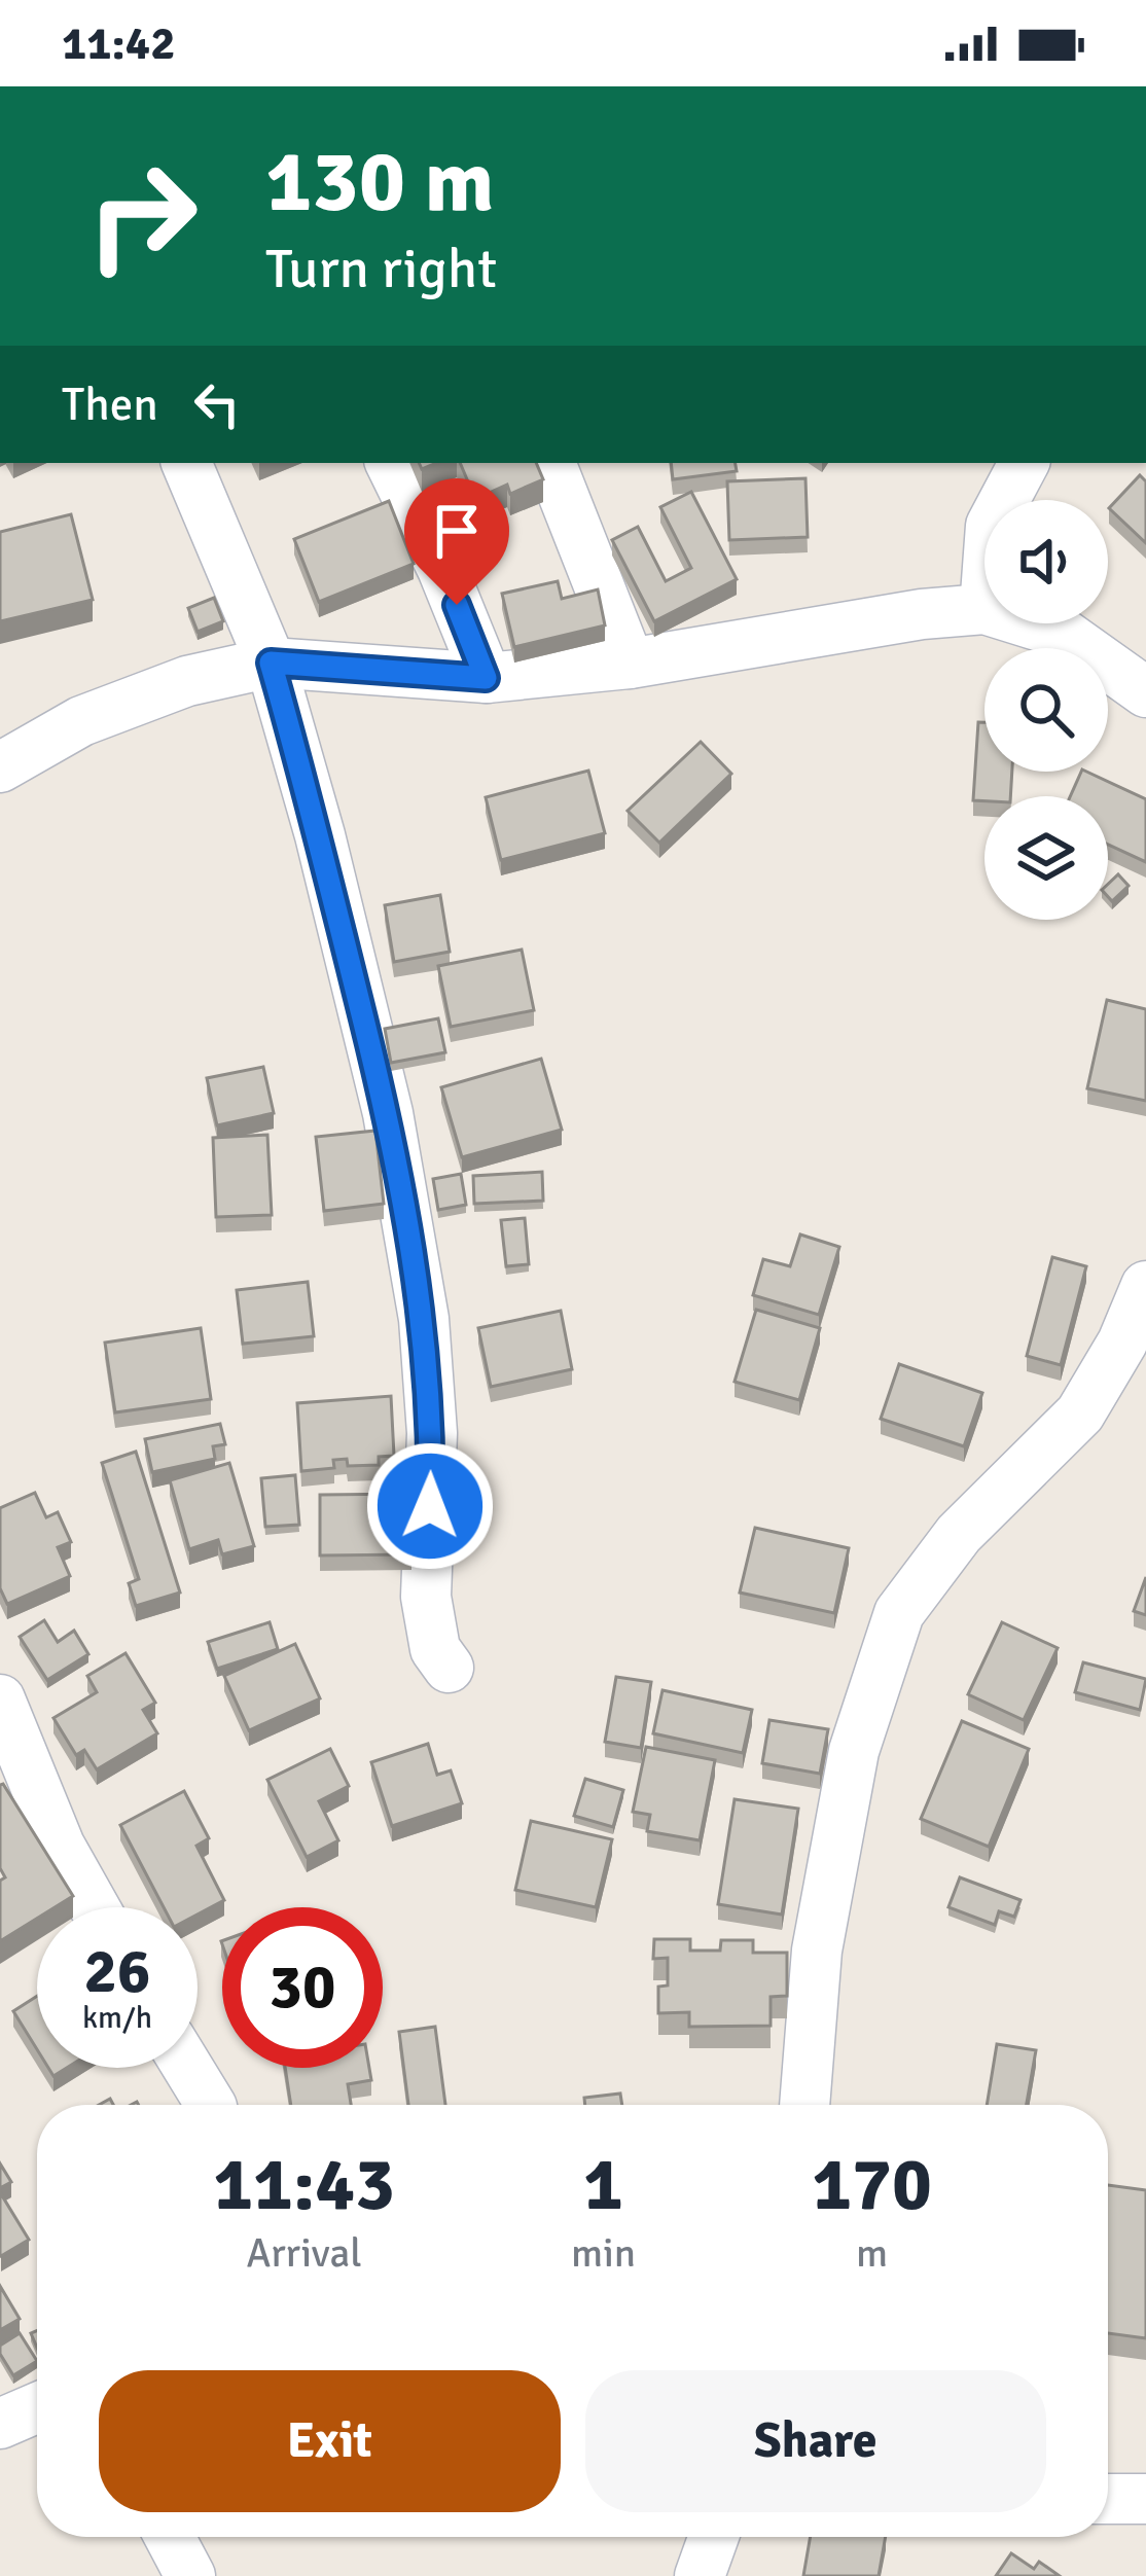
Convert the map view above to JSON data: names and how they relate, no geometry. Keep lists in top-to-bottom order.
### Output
{
  "page": {
    "status": "11:42",
    "turn": ["130 m", "Turn right"],
    "then": "Then",
    "speed": "26 km/h",
    "limit": "30",
    "eta": [
      "11:43",
      "Arrival",
      "1",
      "min",
      "170",
      "m"
    ],
    "buttons": ["Exit", "Share"]
  }
}
